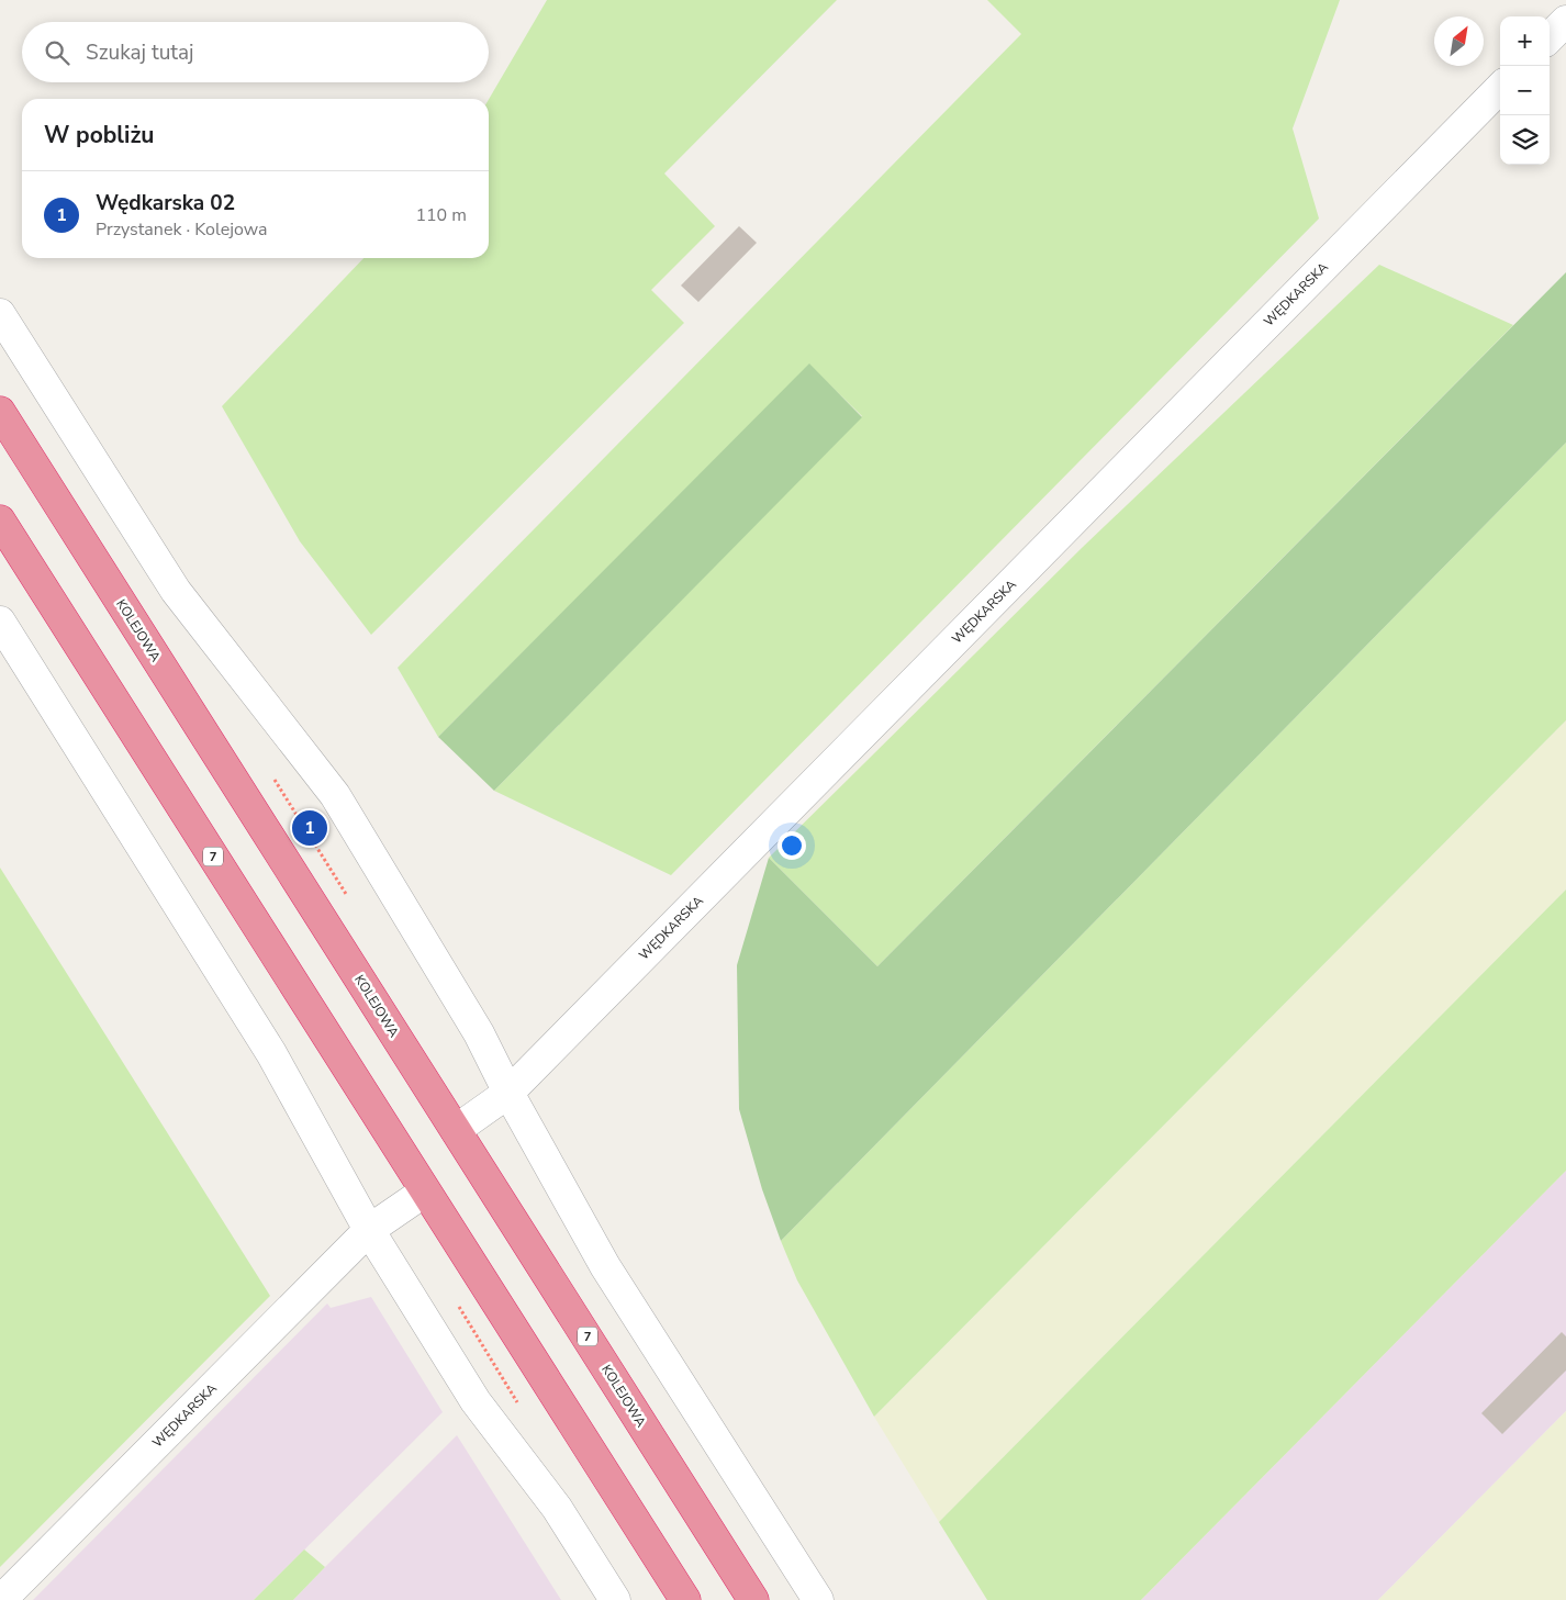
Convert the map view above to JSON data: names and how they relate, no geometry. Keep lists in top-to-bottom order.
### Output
{
  "streets": {
    "highway": ["KOLEJOWA", "7"],
    "street": ["WĘDKARSKA"]
  },
  "crossings": [
    ["WĘDKARSKA", "KOLEJOWA"],
    ["WĘDKARSKA", "7"]
  ],
  "north": "top right",
  "page": {
    "map_buttons": ["+", "−"],
    "search": "Szukaj tutaj",
    "heading": "W pobliżu",
    "list": [
      {
        "mark": "1",
        "name": "Wędkarska 02",
        "note": "Przystanek · Kolejowa",
        "value": "110 m"
      }
    ],
    "pins": "1"
  }
}
